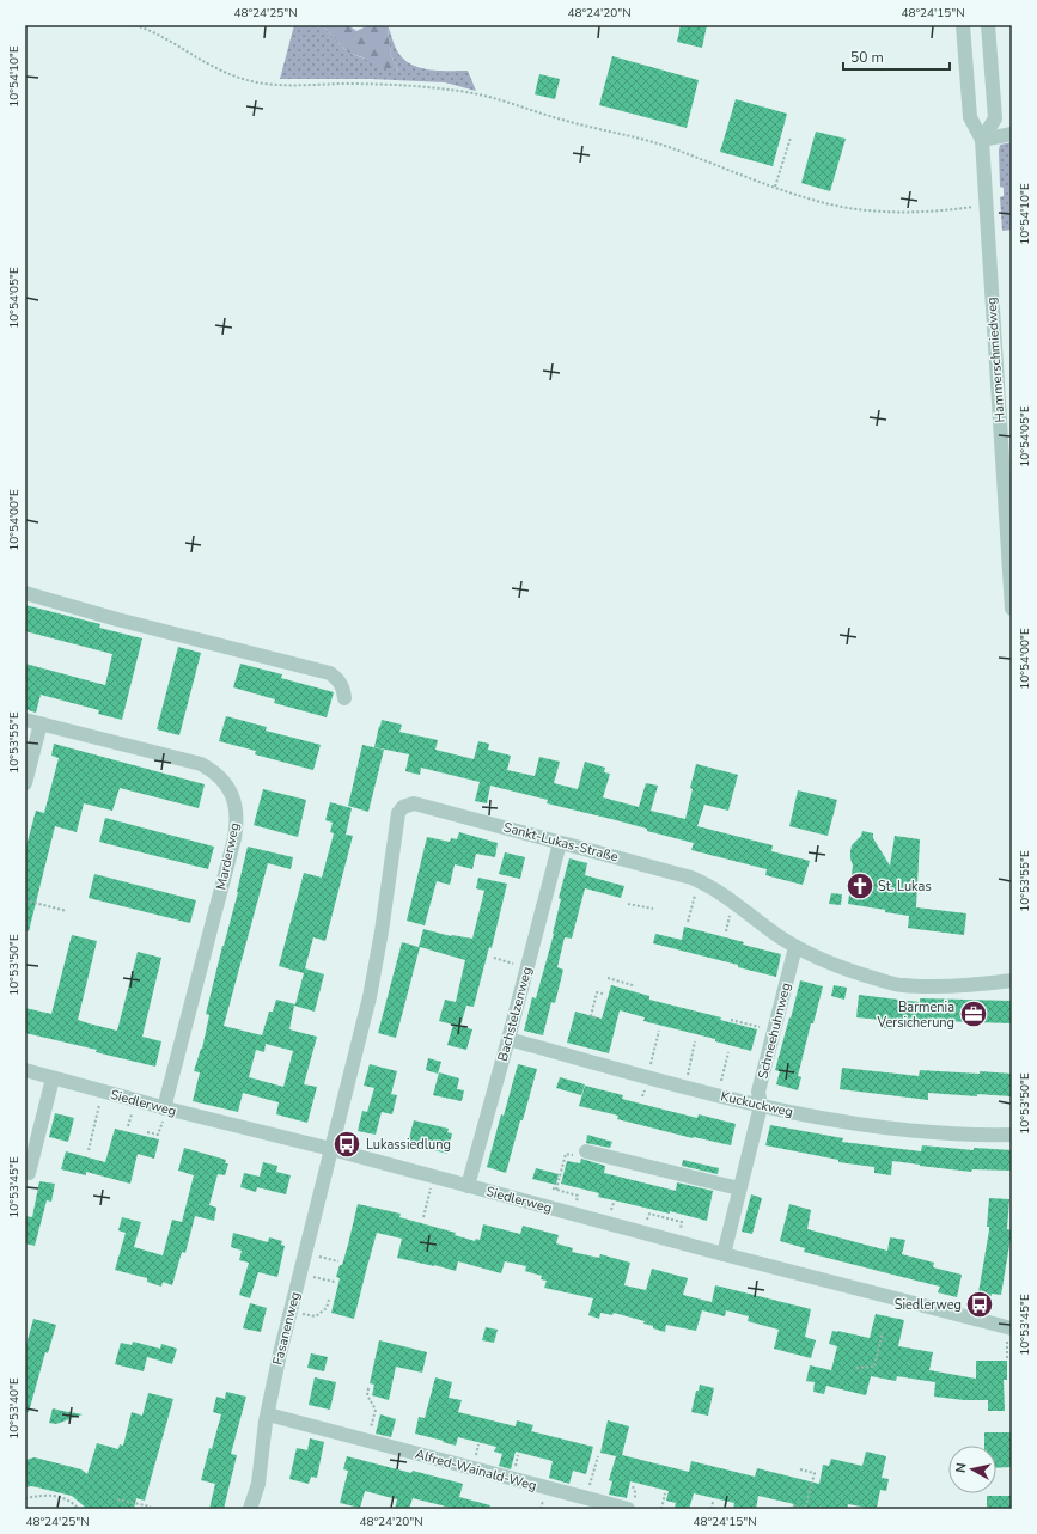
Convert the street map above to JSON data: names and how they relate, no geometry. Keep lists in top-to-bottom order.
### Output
{
  "streets": {
    "street": [
      "Hammerschmiedweg",
      "Sankt-Lukas-Straße",
      "Marderweg",
      "Bachstelzenweg",
      "Schneehuhnweg",
      "Siedlerweg",
      "Kuckuckweg",
      "Fasanenweg",
      "Alfred-Wainald-Weg"
    ]
  },
  "crossings": [
    ["Sankt-Lukas-Straße", "Bachstelzenweg"],
    ["Sankt-Lukas-Straße", "Schneehuhnweg"],
    ["Sankt-Lukas-Straße", "Siedlerweg"],
    ["Sankt-Lukas-Straße", "Fasanenweg"],
    ["Marderweg", "Siedlerweg"],
    ["Bachstelzenweg", "Siedlerweg"],
    ["Bachstelzenweg", "Kuckuckweg"],
    ["Schneehuhnweg", "Siedlerweg"],
    ["Schneehuhnweg", "Kuckuckweg"],
    ["Siedlerweg", "Fasanenweg"],
    ["Fasanenweg", "Alfred-Wainald-Weg"]
  ],
  "places": {
    "church": ["St. Lukas"],
    "office": ["Barmenia Versicherung"],
    "bus stop": ["Lukassiedlung", "Siedlerweg"]
  },
  "scale_bar": "50 m",
  "north": "left",
  "coordinates": [
    "48°24'25\"N",
    "48°24'20\"N",
    "48°24'15\"N",
    "10°54'10\"E",
    "10°54'05\"E",
    "10°54'00\"E",
    "10°53'55\"E",
    "10°53'50\"E",
    "10°53'45\"E",
    "10°53'40\"E"
  ]
}
